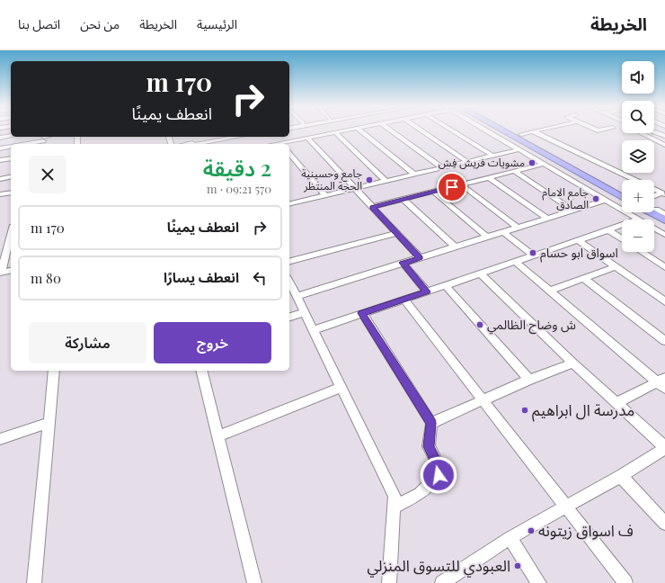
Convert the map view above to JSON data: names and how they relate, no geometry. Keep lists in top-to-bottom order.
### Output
{
  "places": [
    "مشويات فريش فِش",
    "جامع وحسينية الحجة المنتظر",
    "جامع الامام الصادق",
    "اسواق ابو حسام",
    "ش وضاح الظالمي",
    "مدرسة ال ابراهيم",
    "ف اسواق زيتونه",
    "العبودي للتسوق المنزلي"
  ],
  "page": {
    "header": "الخريطة",
    "nav": [
      "الرئيسية",
      "الخريطة",
      "من نحن",
      "اتصل بنا"
    ],
    "map_buttons": ["+", "−"],
    "turn": ["170 m", "انعطف يمينًا"],
    "heading": ["2 دقيقة", "570 m · 09:21"],
    "list": [
      {
        "name": "انعطف يمينًا",
        "value": "170 m"
      },
      {
        "name": "انعطف يسارًا",
        "value": "80 m"
      }
    ],
    "buttons": ["خروج", "مشاركة"]
  }
}
